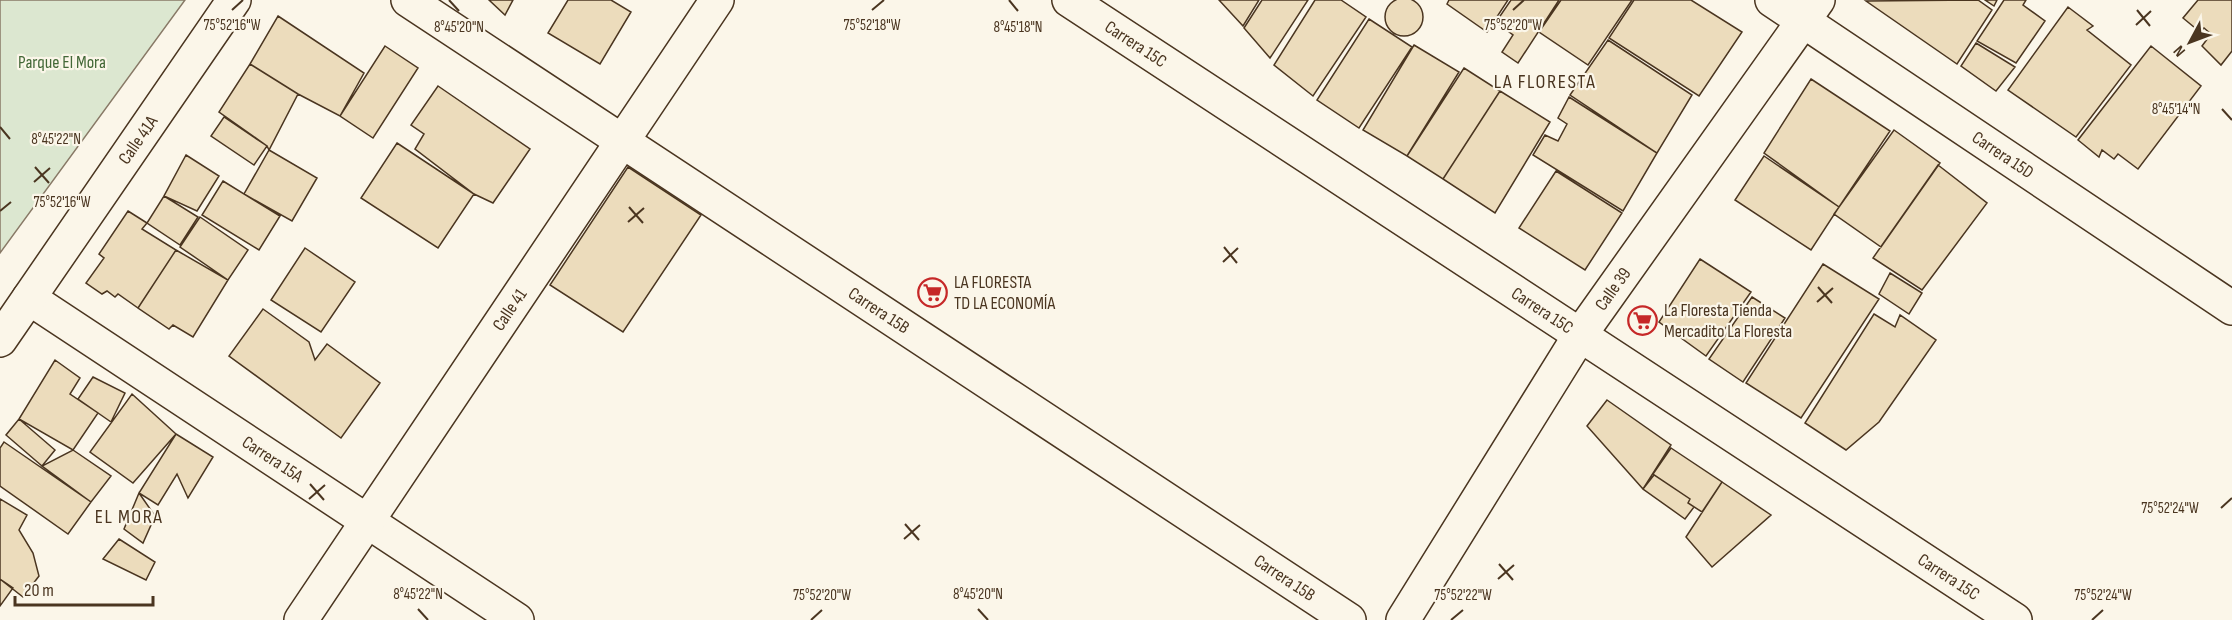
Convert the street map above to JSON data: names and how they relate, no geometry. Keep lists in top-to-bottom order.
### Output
{
  "streets": {
    "street": [
      "Carrera 15C",
      "Calle 41A",
      "Carrera 15D",
      "Calle 39",
      "Calle 41",
      "Carrera 15B",
      "Carrera 15A"
    ]
  },
  "crossings": [
    ["Carrera 15C", "Calle 39"],
    ["Calle 41A", "Carrera 15A"],
    ["Carrera 15D", "Calle 39"],
    ["Calle 41", "Carrera 15B"],
    ["Calle 41", "Carrera 15A"]
  ],
  "districts": ["LA FLORESTA", "EL MORA"],
  "parks": ["Parque El Mora"],
  "places": {
    "supermarket": ["LA FLORESTA TD LA ECONOMÍA", "La Floresta Tienda Mercadito La Floresta"]
  },
  "scale_bar": "20 m",
  "north": "bottom left",
  "coordinates": [
    "75°52'16\"W",
    "75°52'18\"W",
    "75°52'20\"W",
    "8°45'20\"N",
    "8°45'18\"N",
    "8°45'14\"N",
    "8°45'22\"N",
    "75°52'24\"W",
    "75°52'22\"W"
  ]
}
